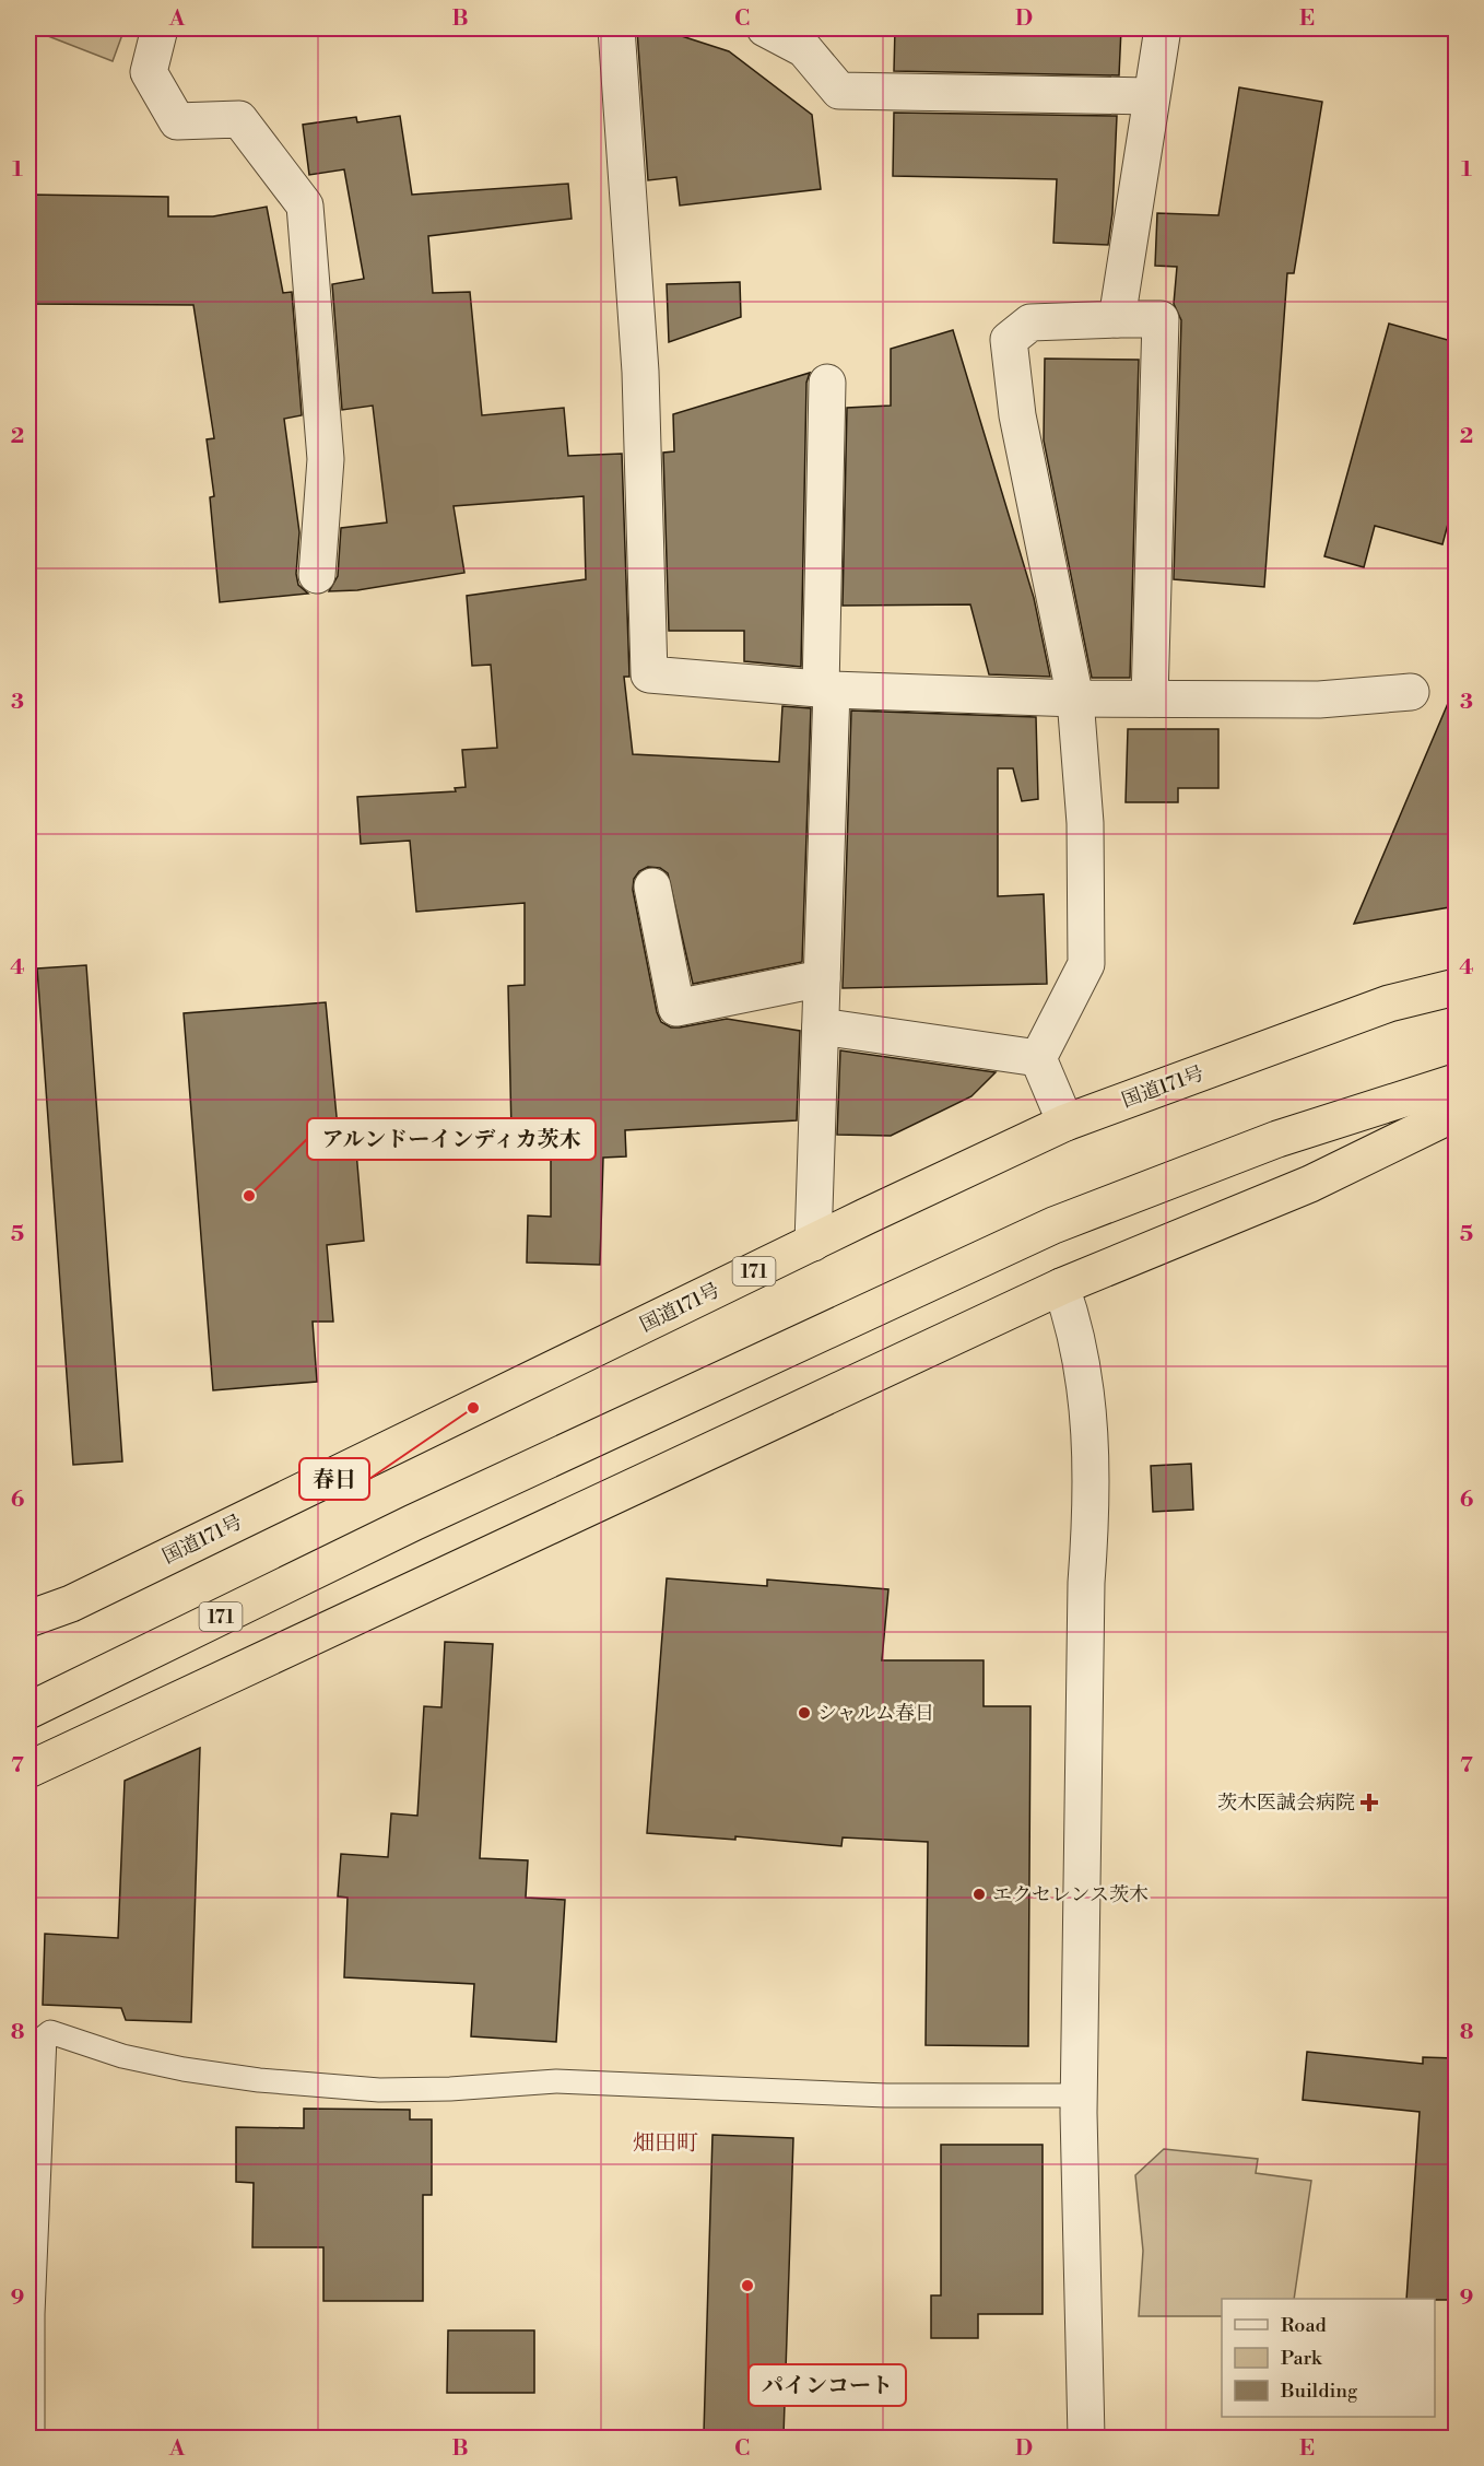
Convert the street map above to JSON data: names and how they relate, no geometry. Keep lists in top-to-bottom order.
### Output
{
  "streets": {
    "highway": ["国道171号", "171"]
  },
  "districts": ["畑田町"],
  "places": {
    "other": [
      "アルンドーインディカ茨木",
      "春日",
      "シャルム春日",
      "エクセレンス茨木",
      "パインコート"
    ],
    "health": ["茨木医誠会病院"]
  },
  "legend": ["Road", "Park", "Building"],
  "grid": {
    "columns": [
      "A",
      "B",
      "C",
      "D",
      "E"
    ],
    "rows": [
      "1",
      "2",
      "3",
      "4",
      "5",
      "6",
      "7",
      "8",
      "9"
    ]
  }
}
